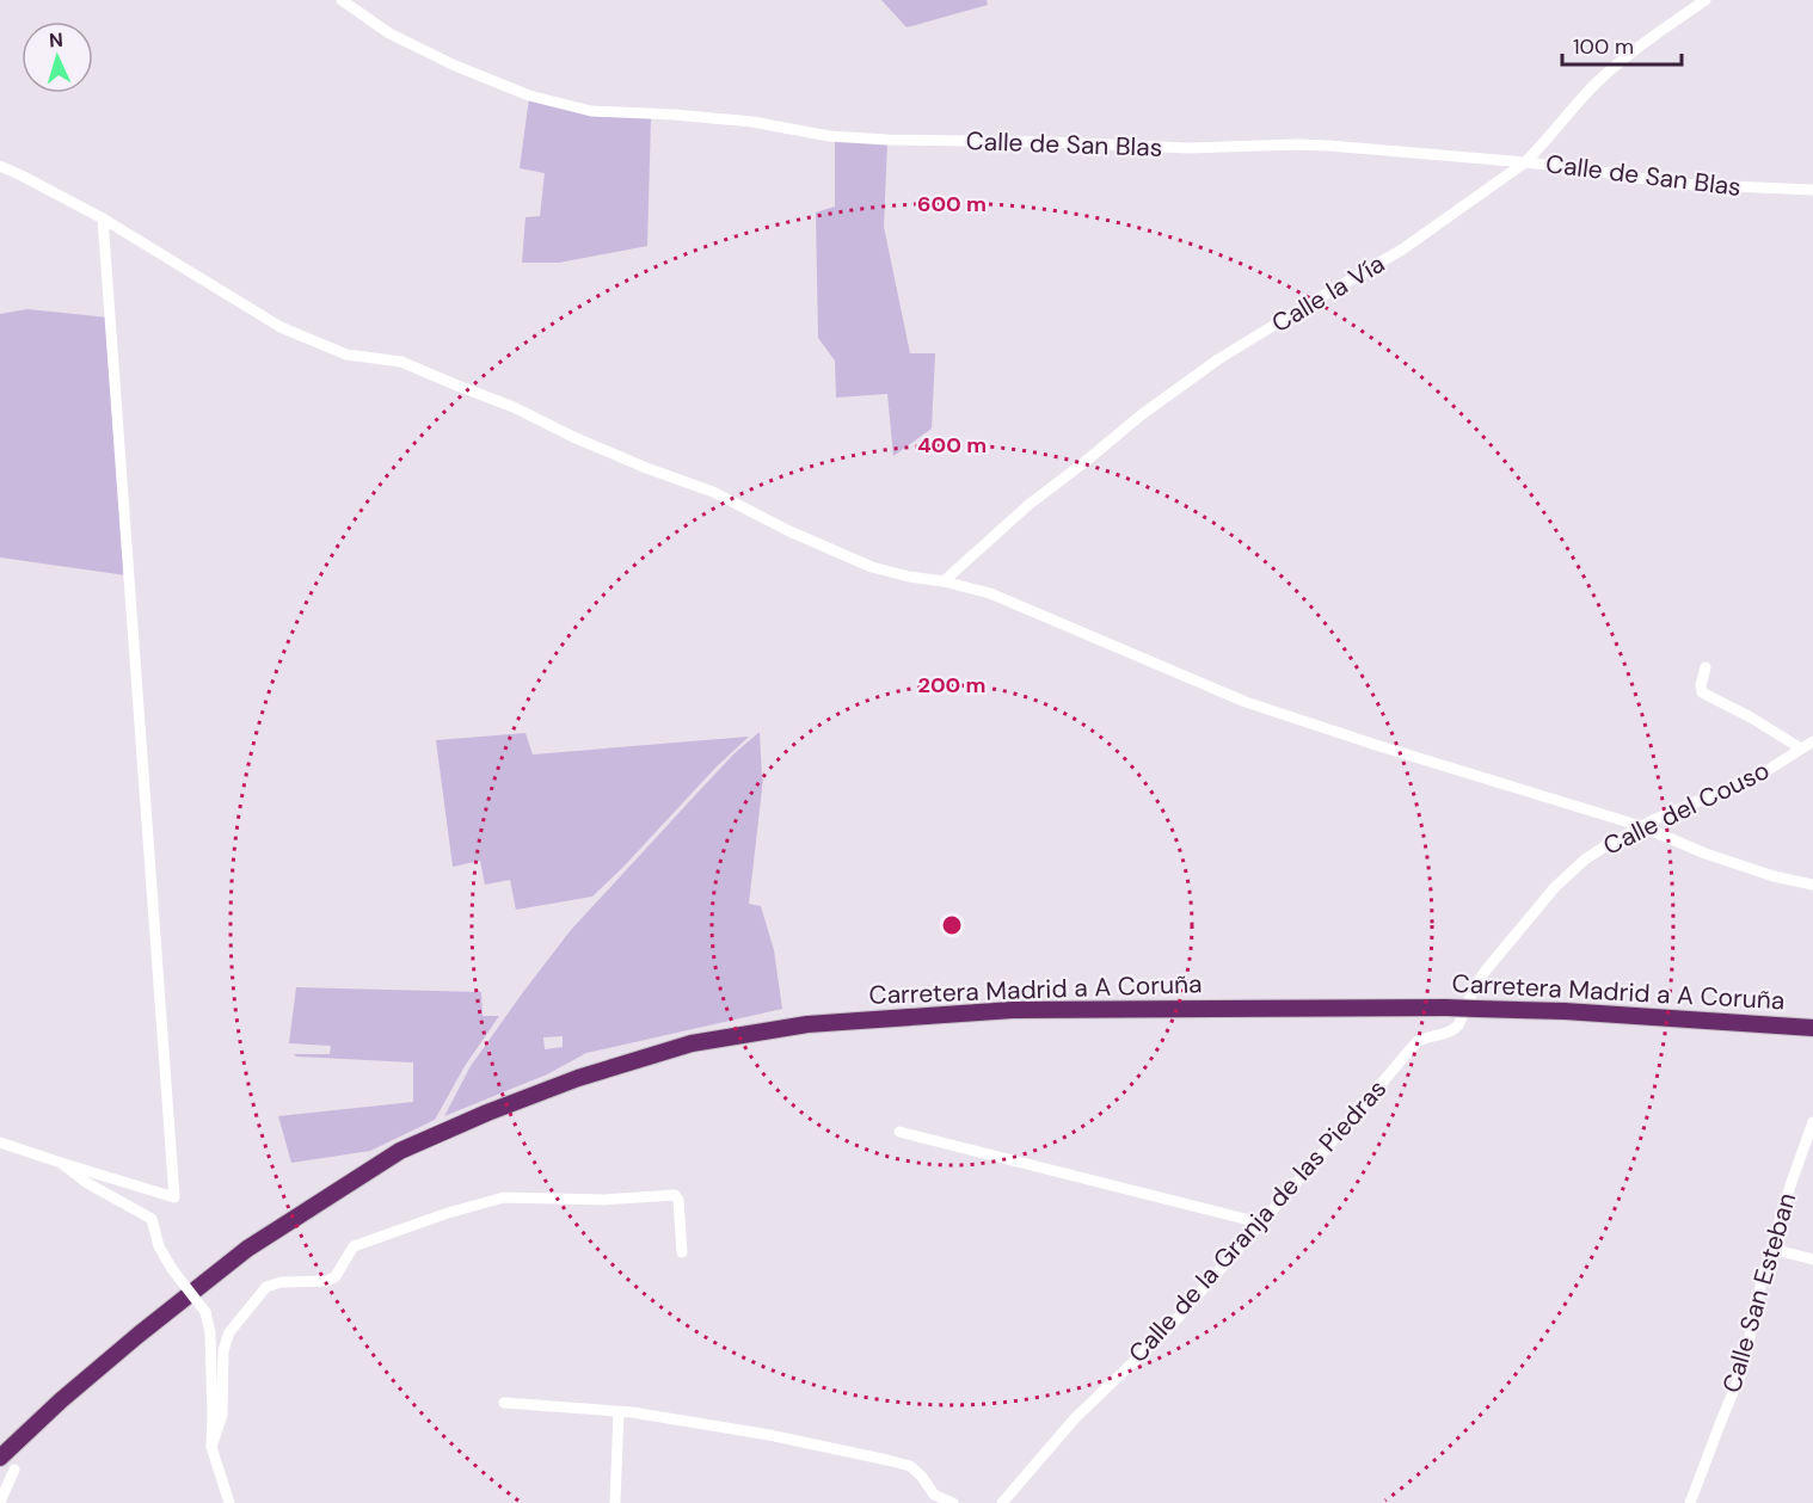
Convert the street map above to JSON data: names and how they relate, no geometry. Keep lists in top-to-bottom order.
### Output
{
  "streets": {
    "highway": ["Carretera Madrid a A Coruña"],
    "street": [
      "Calle de San Blas",
      "Calle la Vía",
      "Calle del Couso",
      "Calle de la Granja de las Piedras",
      "Calle San Esteban"
    ]
  },
  "crossings": [
    ["Calle de San Blas", "Calle la Vía"],
    ["Calle del Couso", "Carretera Madrid a A Coruña"],
    ["Calle del Couso", "Calle de la Granja de las Piedras"],
    ["Carretera Madrid a A Coruña", "Calle de la Granja de las Piedras"]
  ],
  "scale_bar": "100 m",
  "north": "top",
  "rings": ["600 m", "400 m", "200 m"]
}
